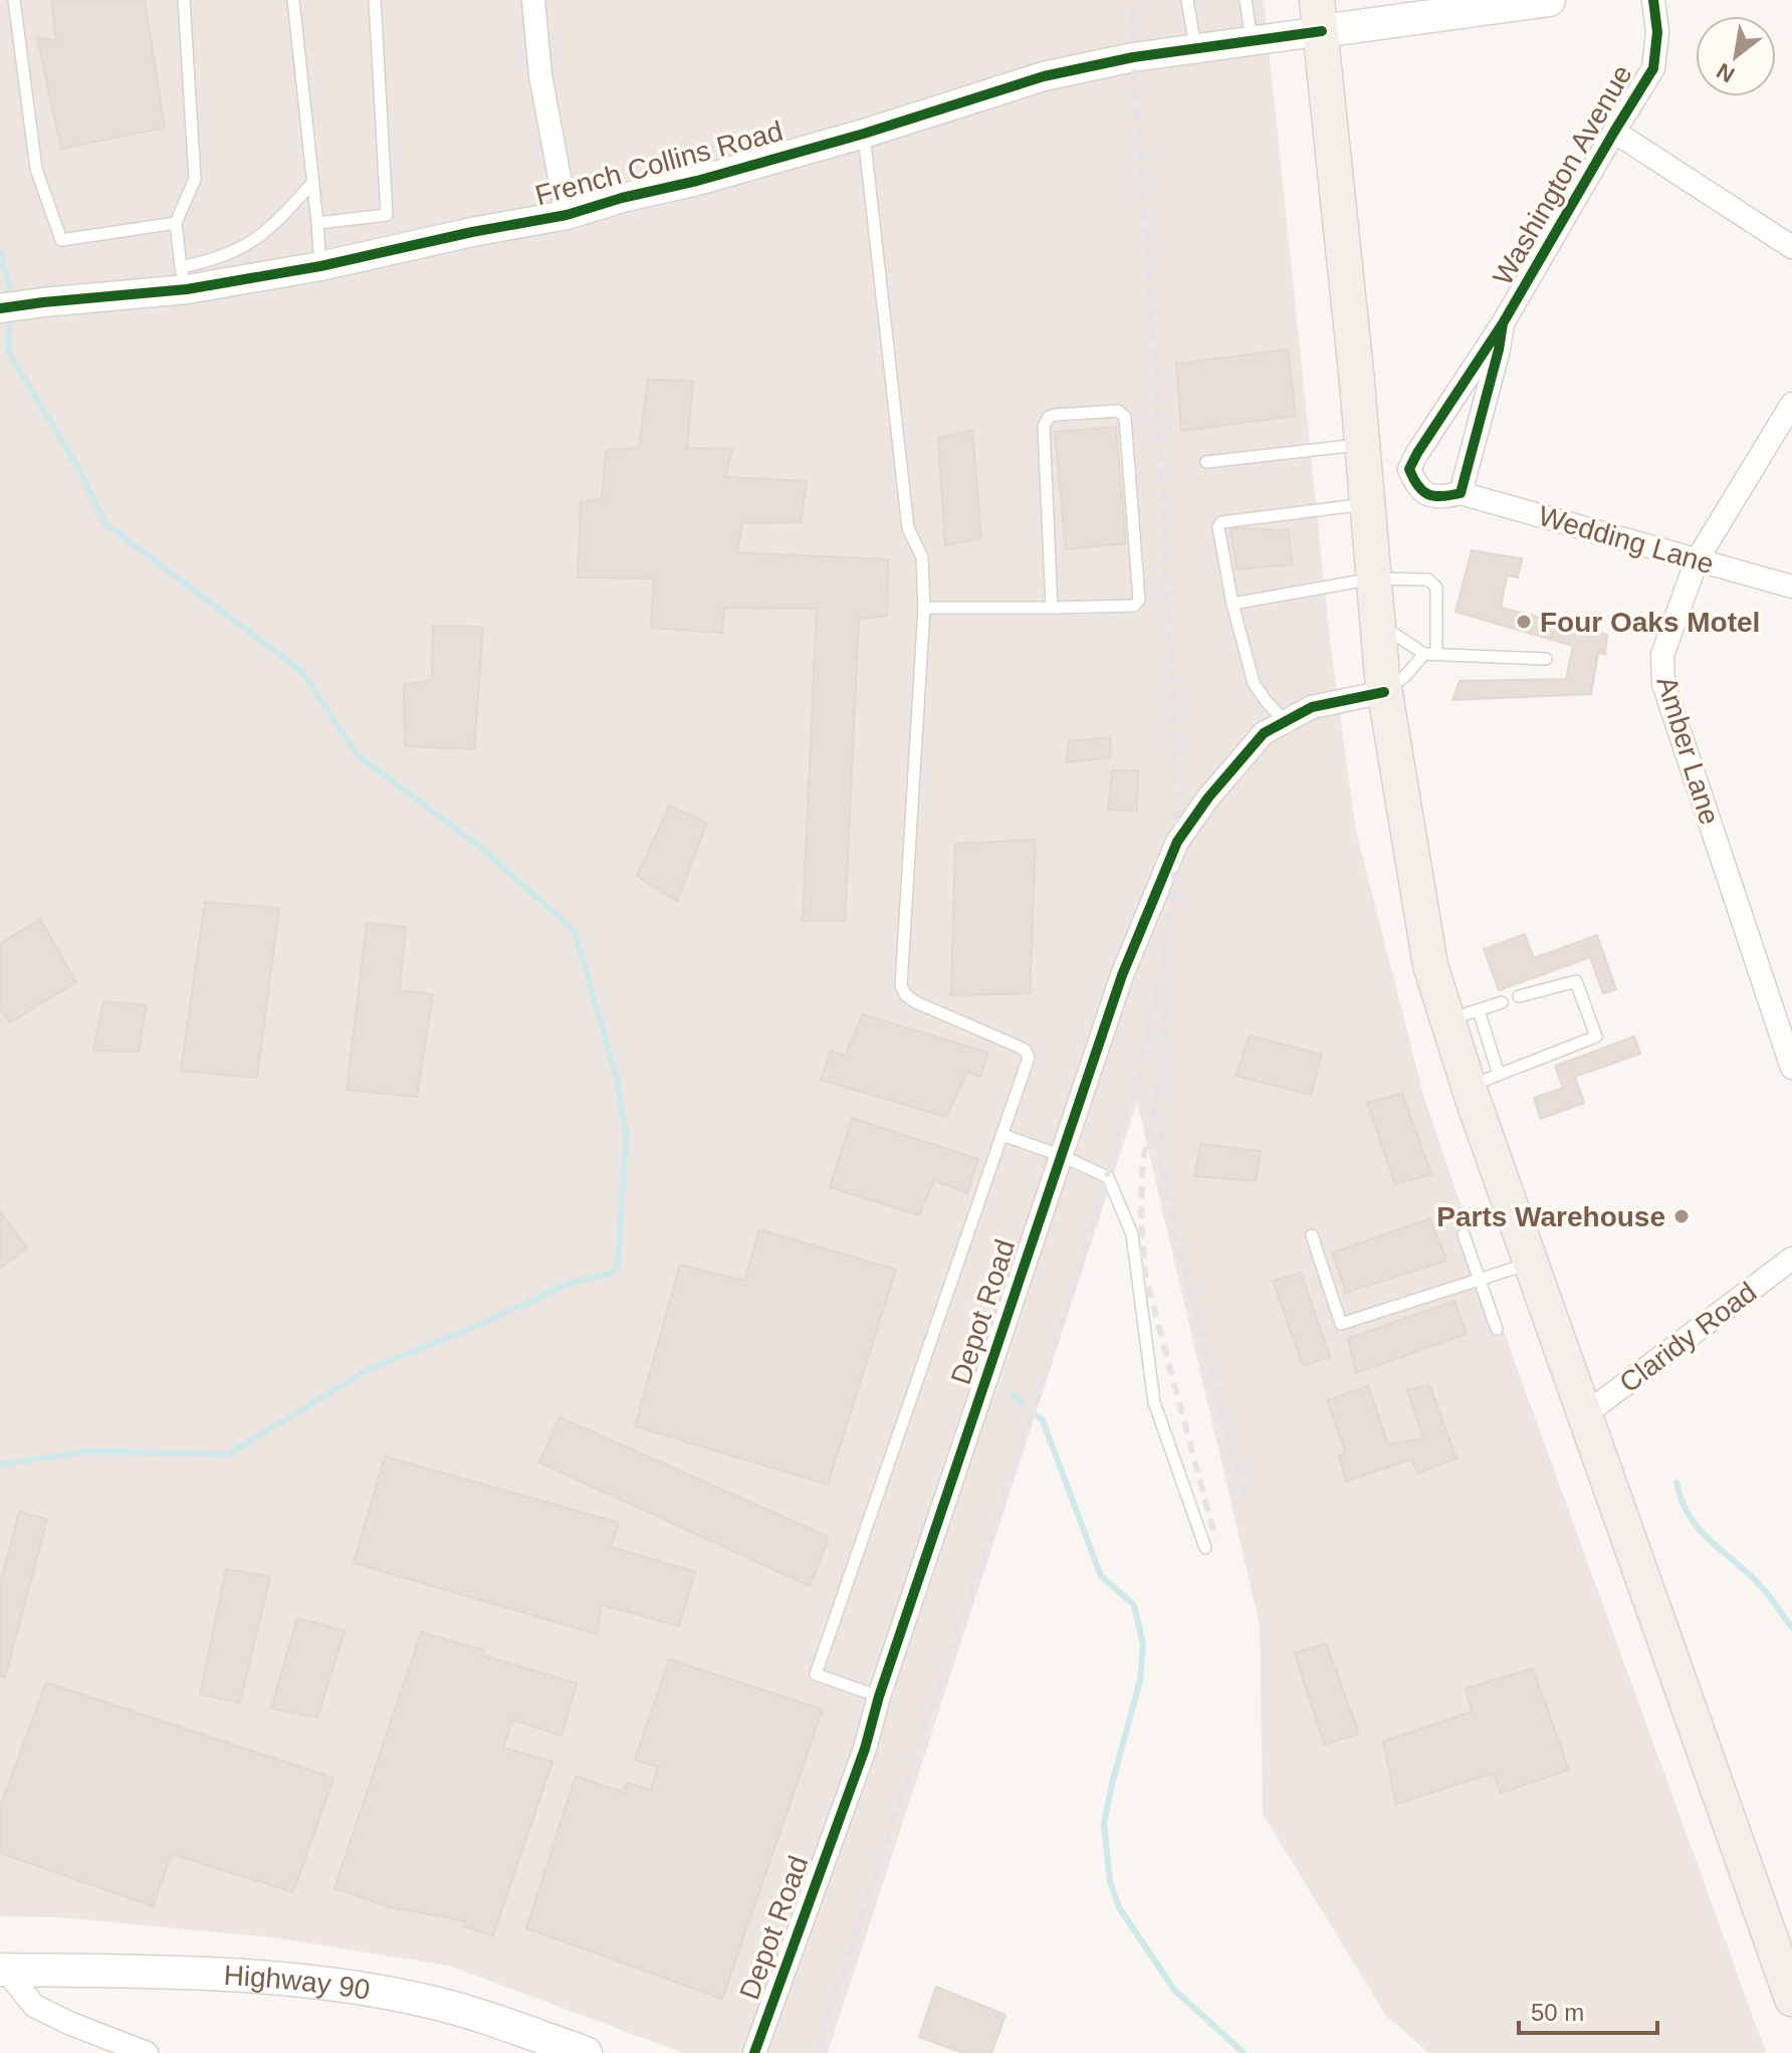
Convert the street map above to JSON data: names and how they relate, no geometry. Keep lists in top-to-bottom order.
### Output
{
  "streets": {
    "main road": ["Highway 90"],
    "street": [
      "French Collins Road",
      "Washington Avenue",
      "Wedding Lane",
      "Amber Lane",
      "Depot Road",
      "Claridy Road"
    ]
  },
  "crossings": [
    ["Washington Avenue", "Wedding Lane"],
    ["Wedding Lane", "Amber Lane"]
  ],
  "places": ["Four Oaks Motel", "Parts Warehouse"],
  "scale_bar": "50 m",
  "north": "bottom left"
}
